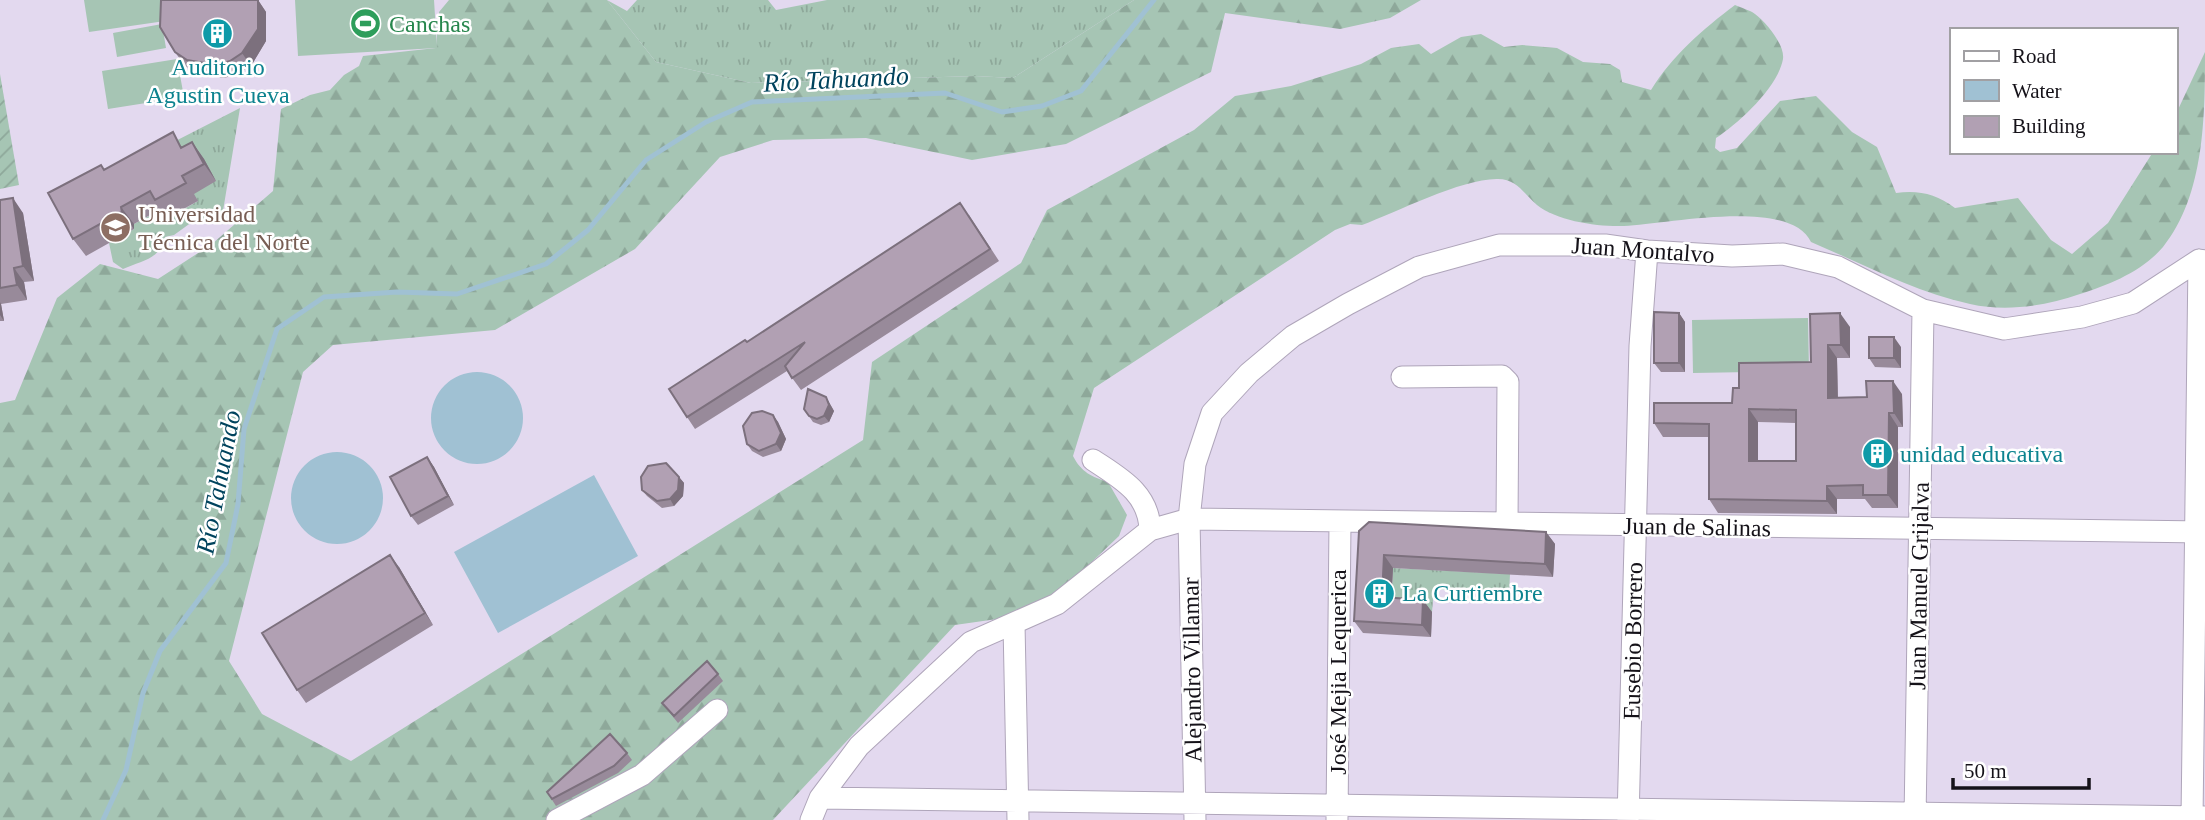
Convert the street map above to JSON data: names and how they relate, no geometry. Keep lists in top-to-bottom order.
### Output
{
  "streets": {
    "street": [
      "Juan Montalvo",
      "Juan de Salinas",
      "Juan Manuel Grijalva",
      "Eusebio Borrero",
      "Alejandro Villamar",
      "José Mejia Lequerica"
    ]
  },
  "crossings": [
    ["Juan Montalvo", "Juan de Salinas"],
    ["Juan Montalvo", "Juan Manuel Grijalva"],
    ["Juan Montalvo", "Eusebio Borrero"],
    ["Juan Montalvo", "Alejandro Villamar"],
    ["Juan de Salinas", "Juan Manuel Grijalva"],
    ["Juan de Salinas", "Eusebio Borrero"],
    ["Juan de Salinas", "Alejandro Villamar"],
    ["Juan de Salinas", "José Mejia Lequerica"]
  ],
  "water": ["Río Tahuando"],
  "places": {
    "sports": ["Canchas"],
    "building": ["Auditorio Agustin Cueva", "unidad educativa", "La Curtiembre"],
    "school or university": ["Universidad Técnica del Norte"]
  },
  "legend": ["Road", "Water", "Building"],
  "scale_bar": "50 m"
}
